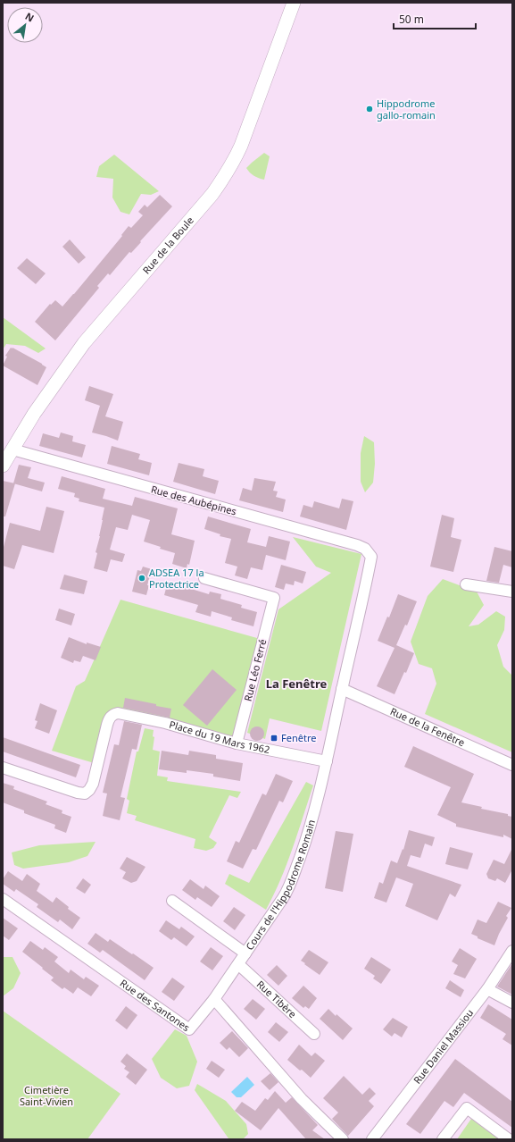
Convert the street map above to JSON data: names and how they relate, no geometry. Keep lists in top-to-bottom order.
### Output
{
  "streets": {
    "street": [
      "Rue de la Boule",
      "Rue des Aubépines",
      "Rue Léo Ferré",
      "Rue de la Fenêtre",
      "Place du 19 Mars 1962",
      "Cours de l'Hippodrome Romain",
      "Rue Tibère",
      "Rue des Santones",
      "Rue Daniel Massiou"
    ]
  },
  "crossings": [
    ["Rue de la Boule", "Rue des Aubépines"],
    ["Rue des Aubépines", "Cours de l'Hippodrome Romain"],
    ["Rue Léo Ferré", "Place du 19 Mars 1962"],
    ["Rue de la Fenêtre", "Cours de l'Hippodrome Romain"],
    ["Place du 19 Mars 1962", "Cours de l'Hippodrome Romain"],
    ["Cours de l'Hippodrome Romain", "Rue Tibère"],
    ["Cours de l'Hippodrome Romain", "Rue des Santones"]
  ],
  "districts": ["La Fenêtre"],
  "parks": ["Cimetière Saint-Vivien"],
  "places": {
    "other": ["Hippodrome gallo-romain", "ADSEA 17 la Protectrice"],
    "transit": ["Fenêtre"]
  },
  "scale_bar": "50 m",
  "north": "top right"
}
